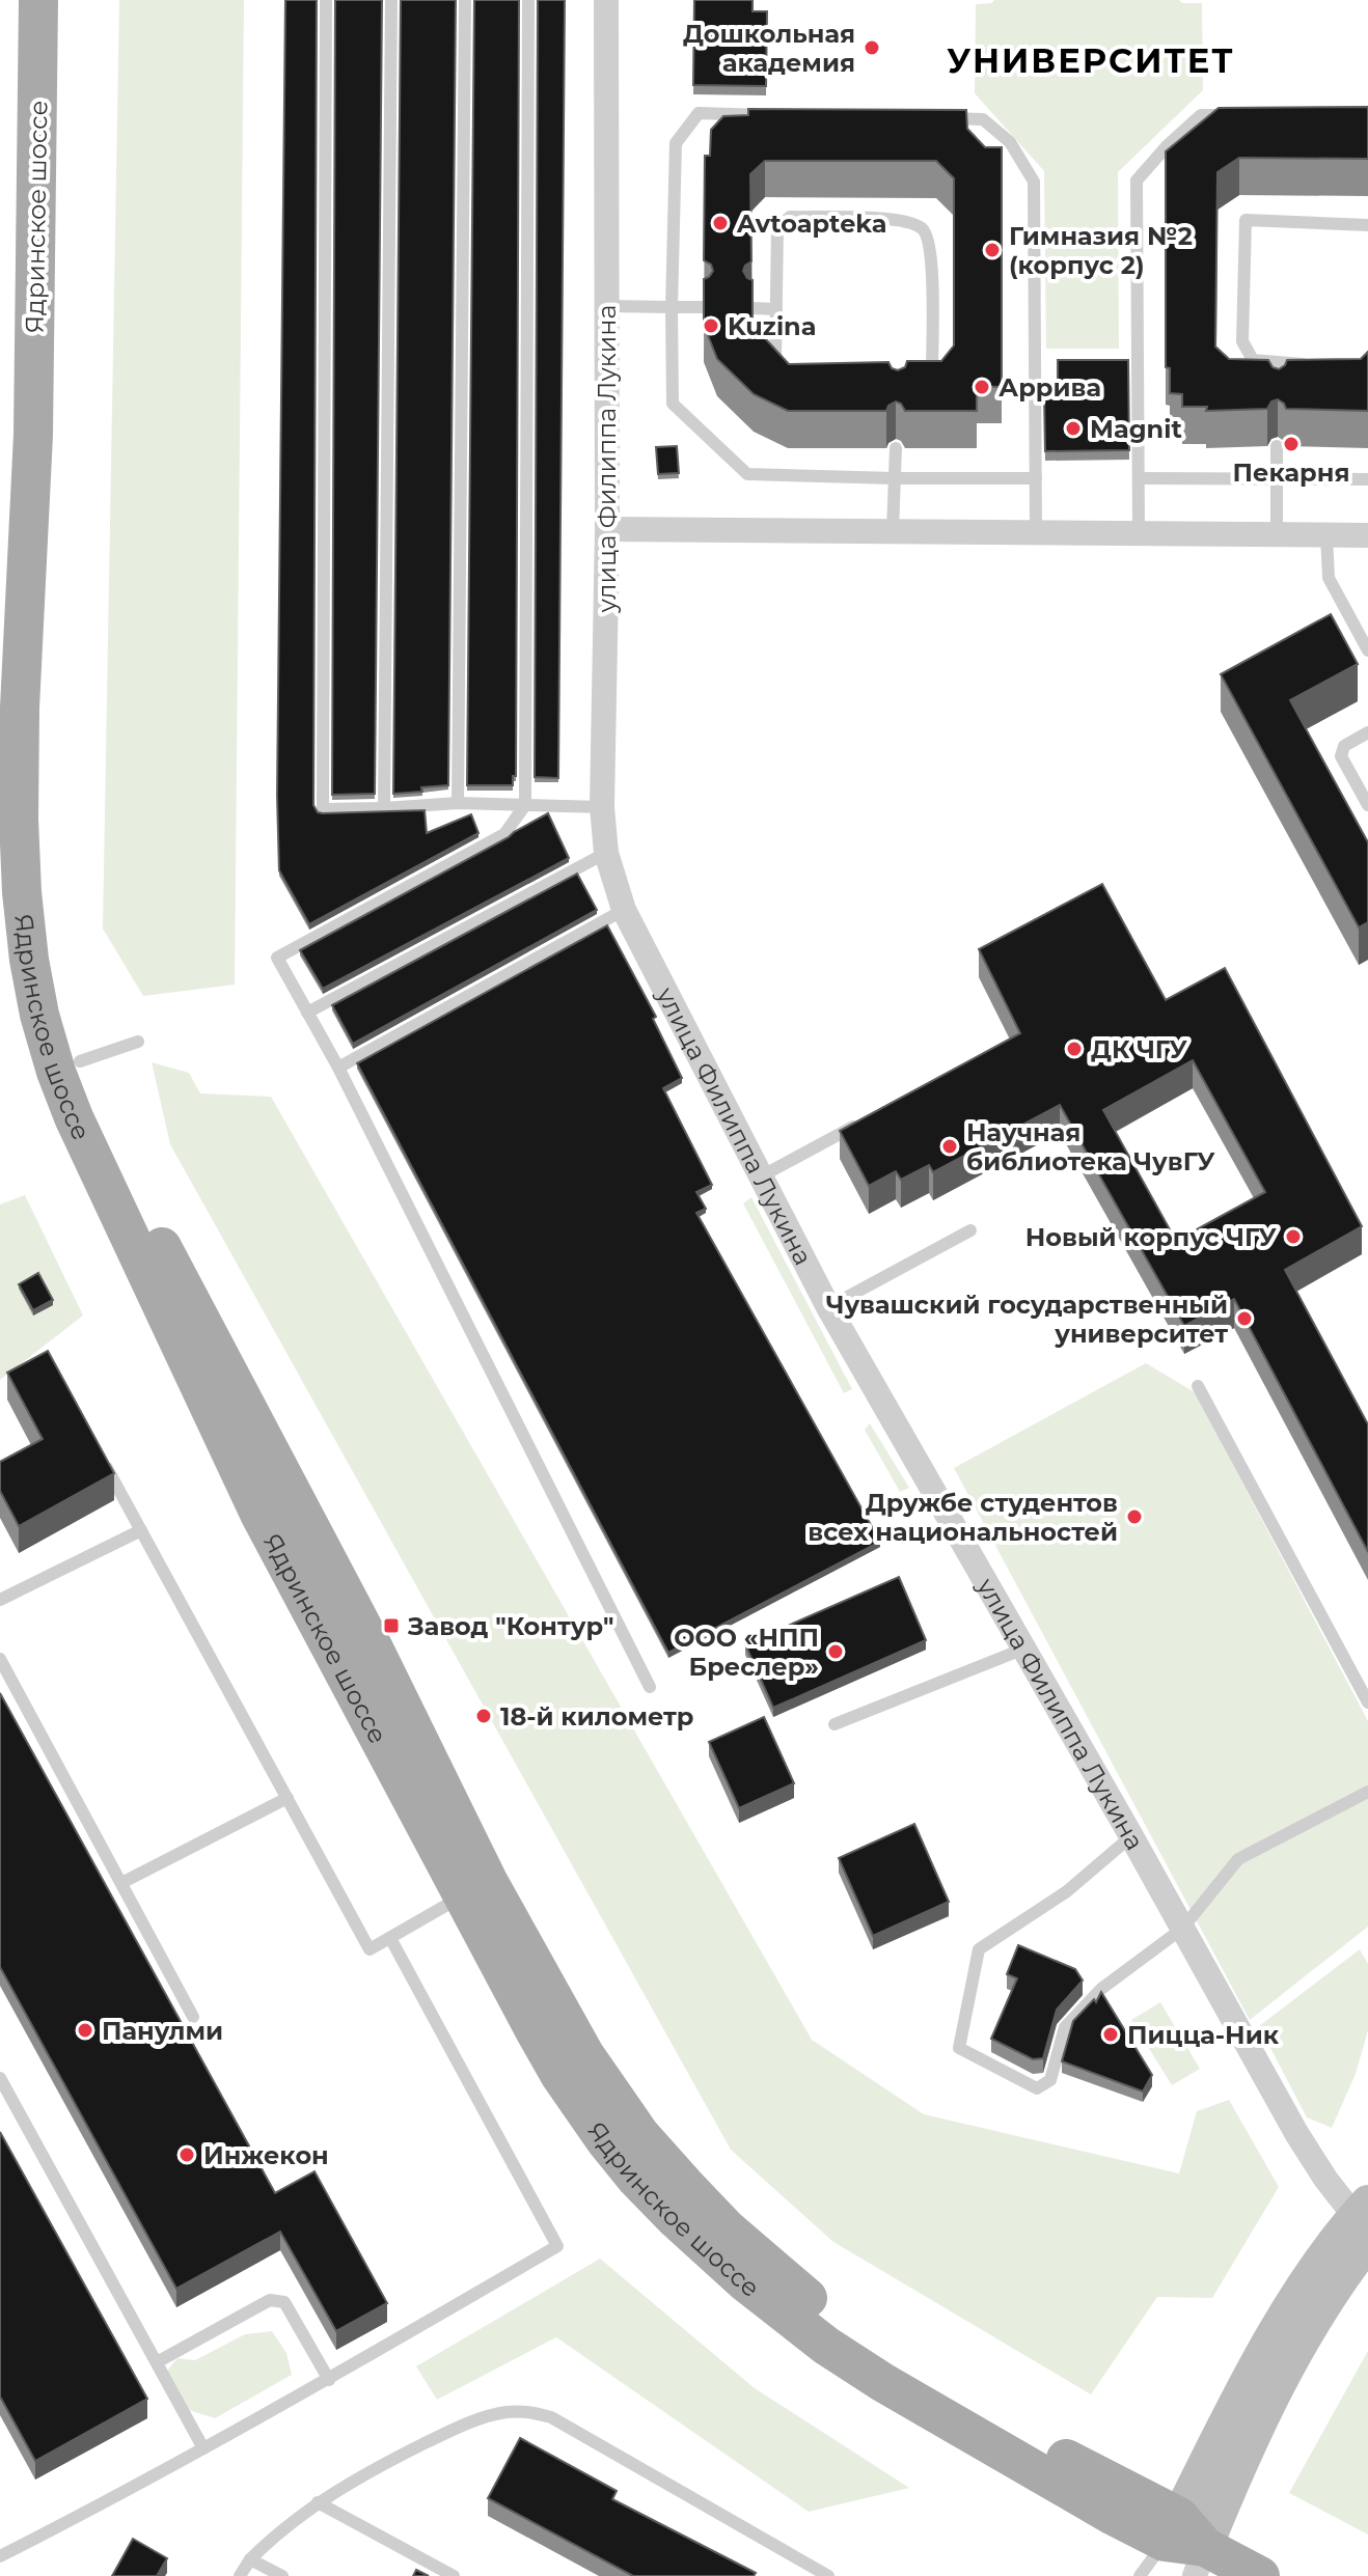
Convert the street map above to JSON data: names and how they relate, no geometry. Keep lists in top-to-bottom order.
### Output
{
  "streets": {
    "main road": ["Ядринское шоссе"],
    "street": ["улица Филиппа Лукина"]
  },
  "districts": ["УНИВЕРСИТЕТ"],
  "places": {
    "other": [
      "Дошкольная академия",
      "Avtoapteka",
      "Гимназия №2 (корпус 2)",
      "Kuzina",
      "Аррива",
      "Magnit",
      "Пекарня",
      "ДК ЧГУ",
      "Научная библиотека ЧувГУ",
      "Новый корпус ЧГУ",
      "Чувашский государственный университет",
      "Дружбе студентов всех национальностей",
      "ООО «НПП Бреслер»",
      "18-й километр",
      "Панулми",
      "Пицца-Ник",
      "Инжекон"
    ],
    "transit": ["Завод \"Контур\""]
  }
}
